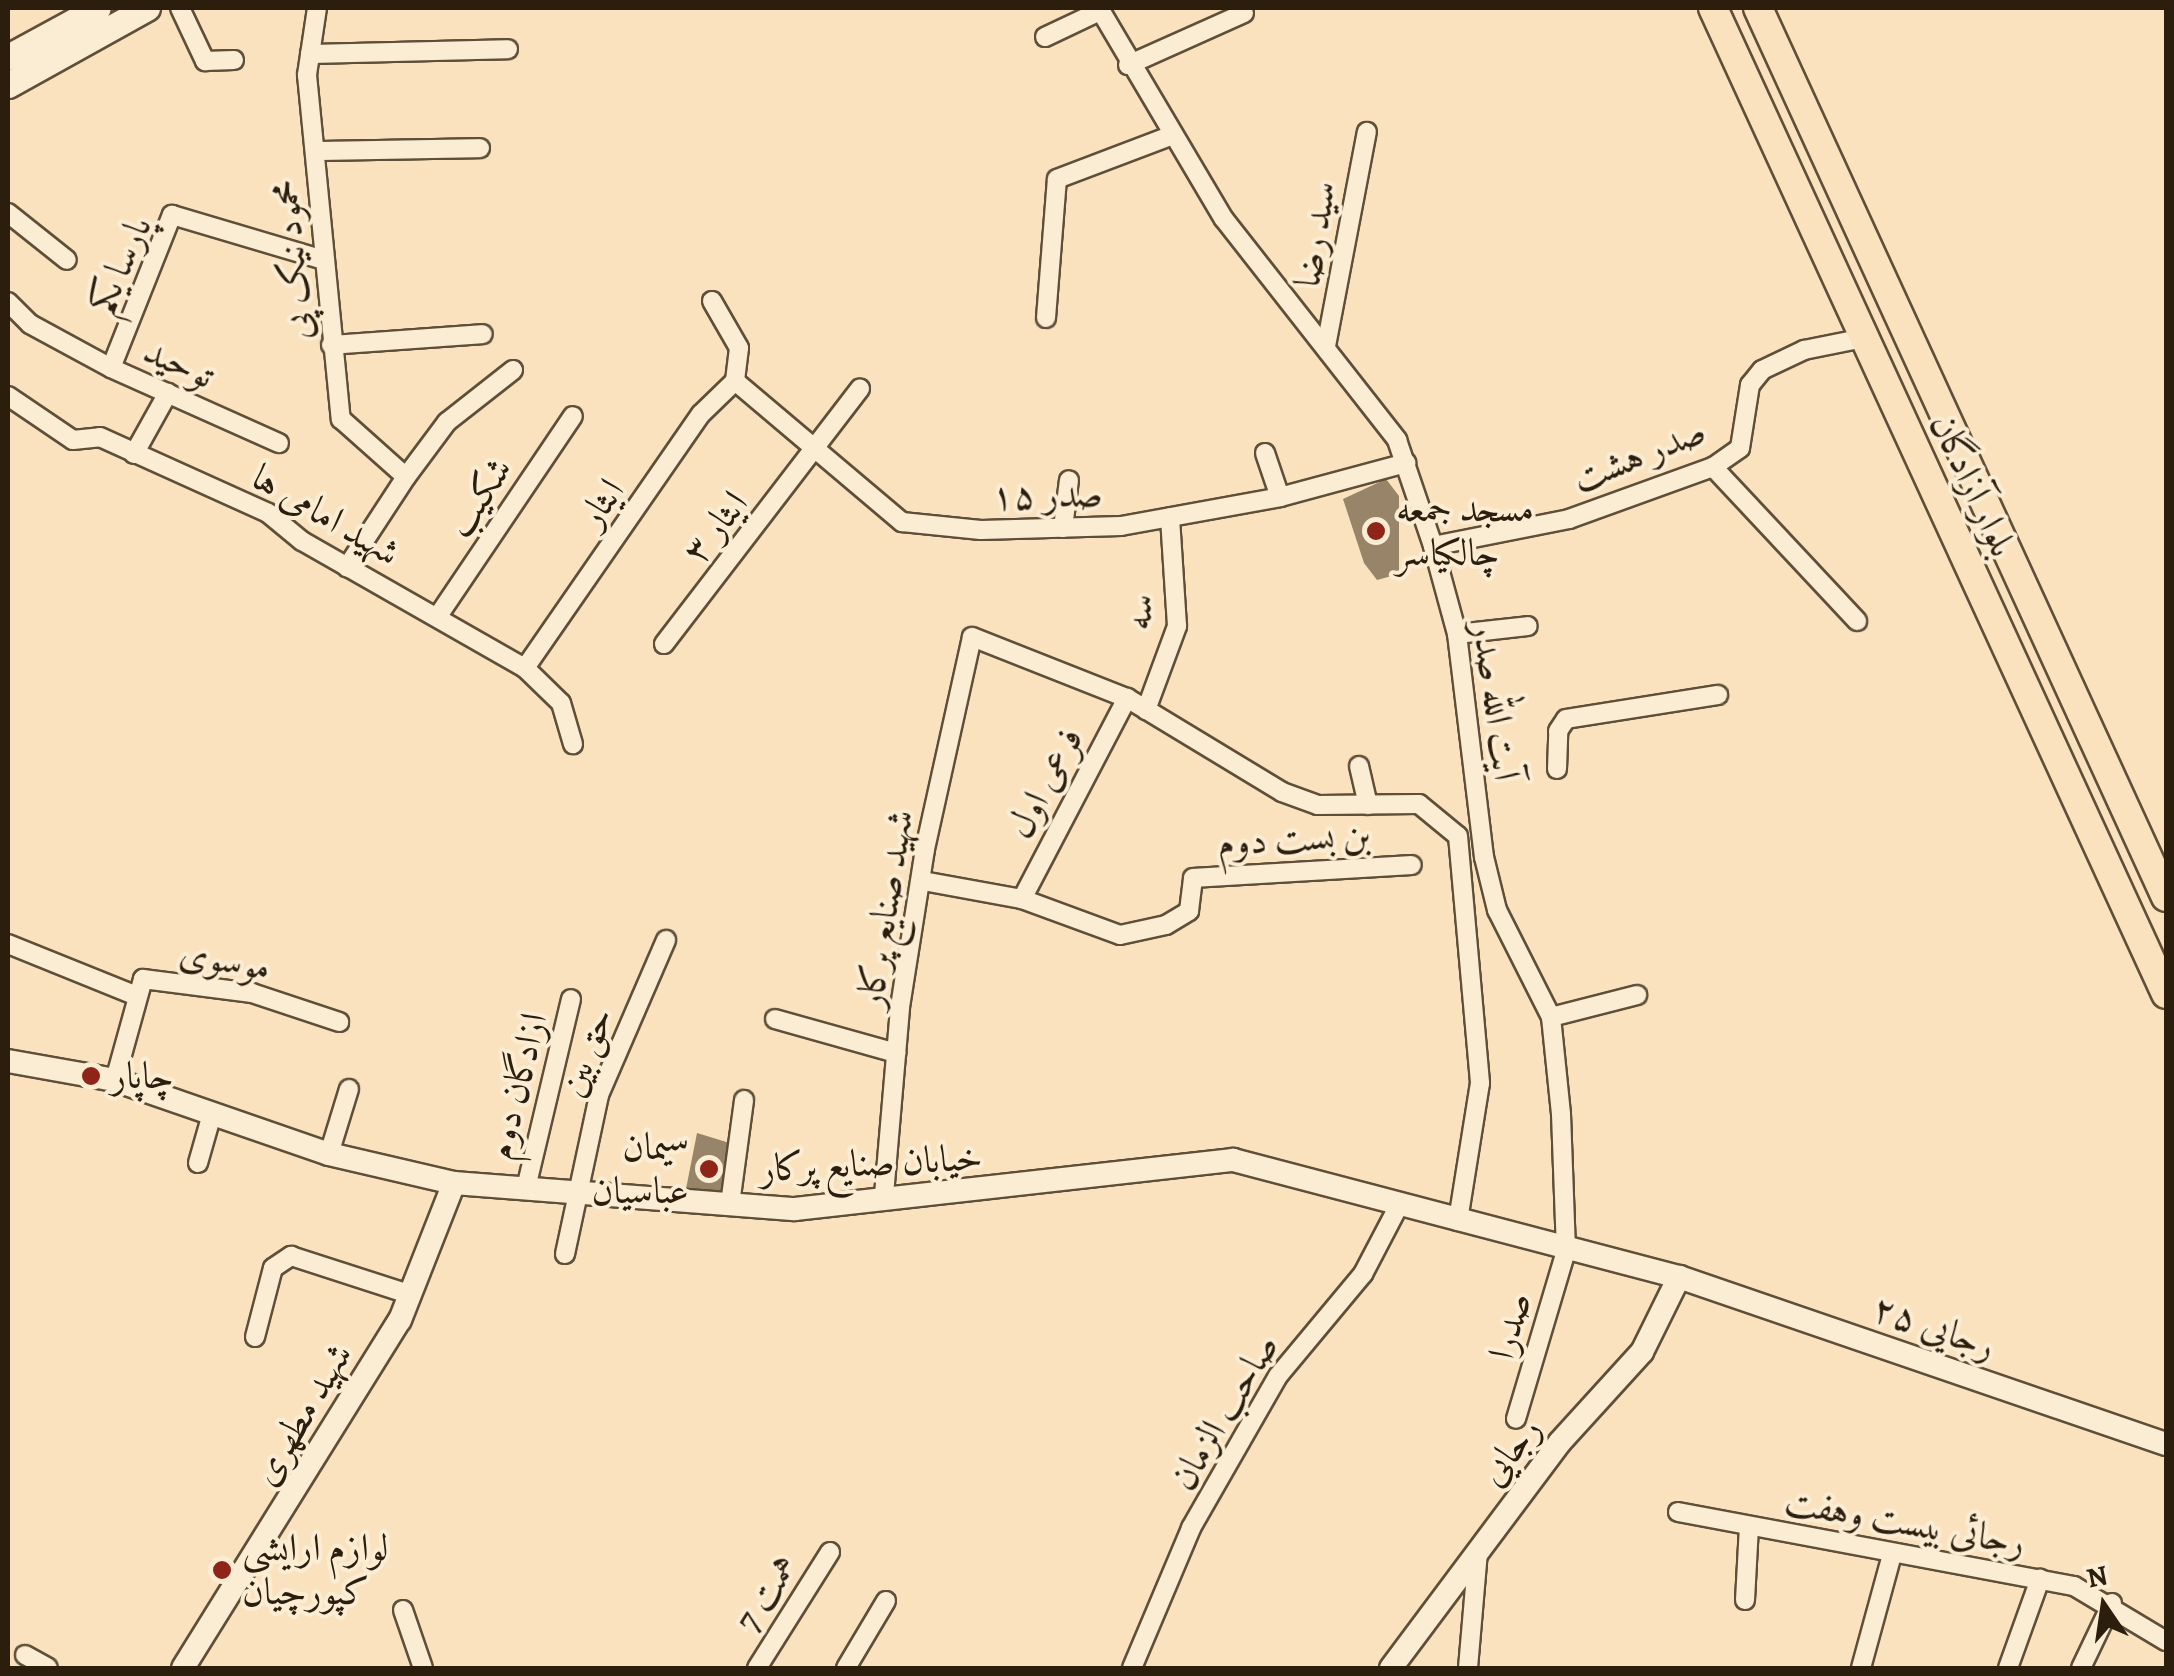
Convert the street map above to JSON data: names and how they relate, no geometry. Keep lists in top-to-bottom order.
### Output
{
  "streets": {
    "highway": ["بلوار آزادگان"],
    "street": [
      "سید رضا",
      "محمود نیک پی",
      "پارسا یکم",
      "توحید",
      "صدر هشت",
      "صدر ۱۵",
      "شکیب",
      "ایثار",
      "شهید امامی ها",
      "ایثار ۳",
      "سه",
      "آیت الله صدر",
      "فرعی اول",
      "بن بست دوم",
      "شهید صنایع پرکار",
      "موسوی",
      "حق بین",
      "ازادگان دوم",
      "خیابان صنایع پرکار",
      "صدرا",
      "رجایی ۲۵",
      "صاحب الزمان",
      "شهید مطهری",
      "رجایی",
      "رجائی بیست وهفت",
      "همت 7"
    ]
  },
  "crossings": [
    ["سید رضا", "آیت الله صدر"],
    ["محمود نیک پی", "پارسا یکم"],
    ["پارسا یکم", "توحید"],
    ["صدر هشت", "بلوار آزادگان"],
    ["صدر هشت", "آیت الله صدر"],
    ["صدر ۱۵", "ایثار"],
    ["صدر ۱۵", "ایثار ۳"],
    ["صدر ۱۵", "سه"],
    ["صدر ۱۵", "آیت الله صدر"],
    ["شکیب", "شهید امامی ها"],
    ["ایثار", "شهید امامی ها"],
    ["آیت الله صدر", "خیابان صنایع پرکار"],
    ["آیت الله صدر", "صدرا"],
    ["فرعی اول", "بن بست دوم"],
    ["فرعی اول", "شهید صنایع پرکار"],
    ["بن بست دوم", "شهید صنایع پرکار"],
    ["شهید صنایع پرکار", "خیابان صنایع پرکار"],
    ["موسوی", "خیابان صنایع پرکار"],
    ["حق بین", "خیابان صنایع پرکار"],
    ["ازادگان دوم", "خیابان صنایع پرکار"],
    ["خیابان صنایع پرکار", "صدرا"],
    ["خیابان صنایع پرکار", "رجایی ۲۵"],
    ["خیابان صنایع پرکار", "صاحب الزمان"],
    ["خیابان صنایع پرکار", "شهید مطهری"],
    ["خیابان صنایع پرکار", "رجایی"],
    ["رجایی ۲۵", "رجایی"]
  ],
  "places": [
    "مسجد جمعه چالکیاسر",
    "چاپار",
    "سیمان عباسیان",
    "لوازم ارایشی کپورچیان"
  ],
  "north": "top"
}
